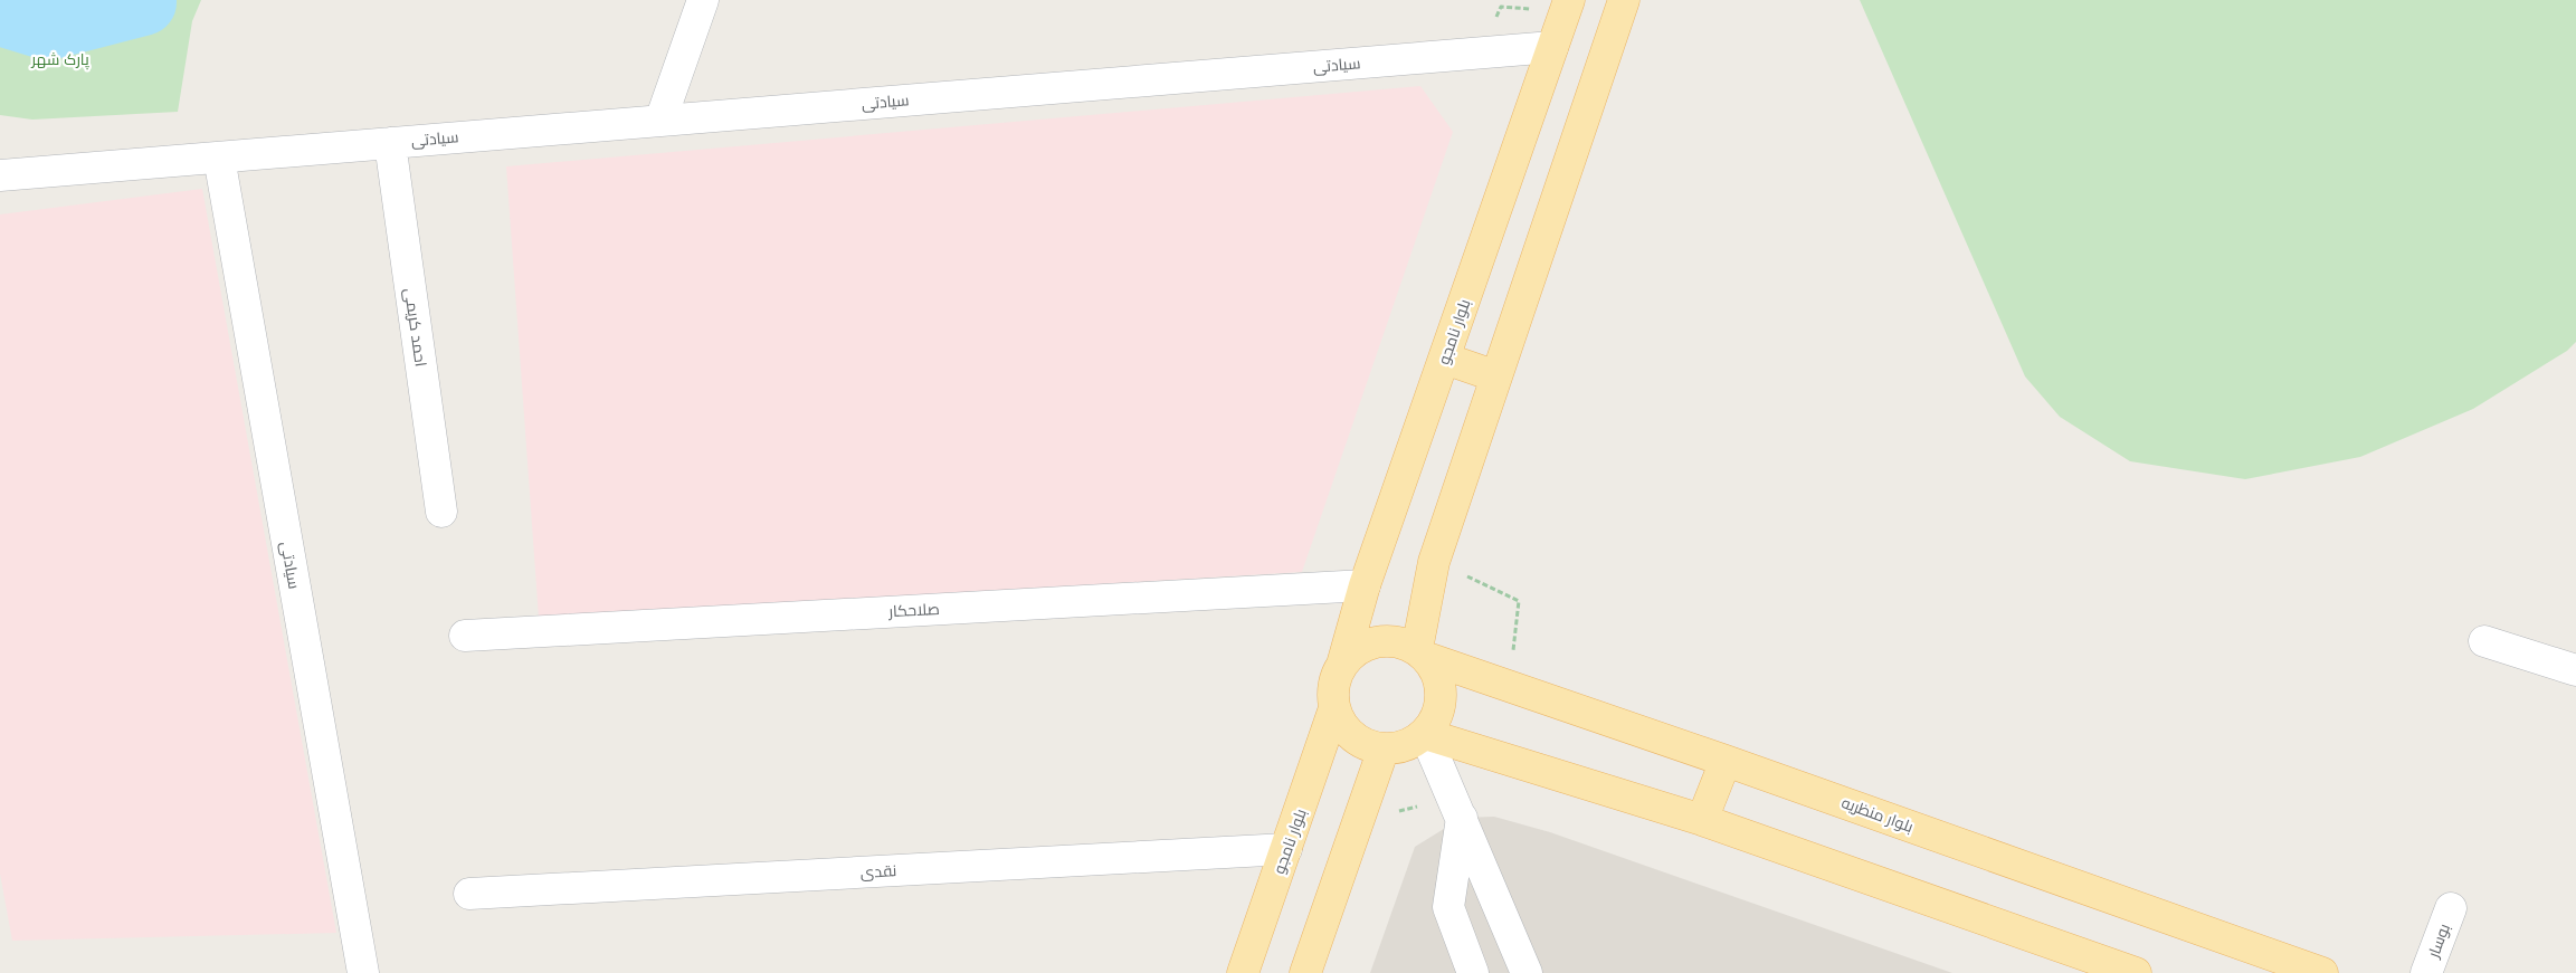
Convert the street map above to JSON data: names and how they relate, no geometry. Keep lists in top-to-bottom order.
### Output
{
  "streets": {
    "main road": ["بلوار نامجو", "بلوار منظریه"],
    "street": [
      "سیادتی",
      "احمد کریمی",
      "صلاحکار",
      "نقدی",
      "بوسار"
    ]
  },
  "crossings": [
    ["سیادتی", "احمد کریمی"],
    ["سیادتی", "بلوار نامجو"],
    ["بلوار نامجو", "صلاحکار"],
    ["بلوار نامجو", "بلوار منظریه"],
    ["بلوار نامجو", "نقدی"]
  ],
  "parks": ["پارک شهر"]
}
